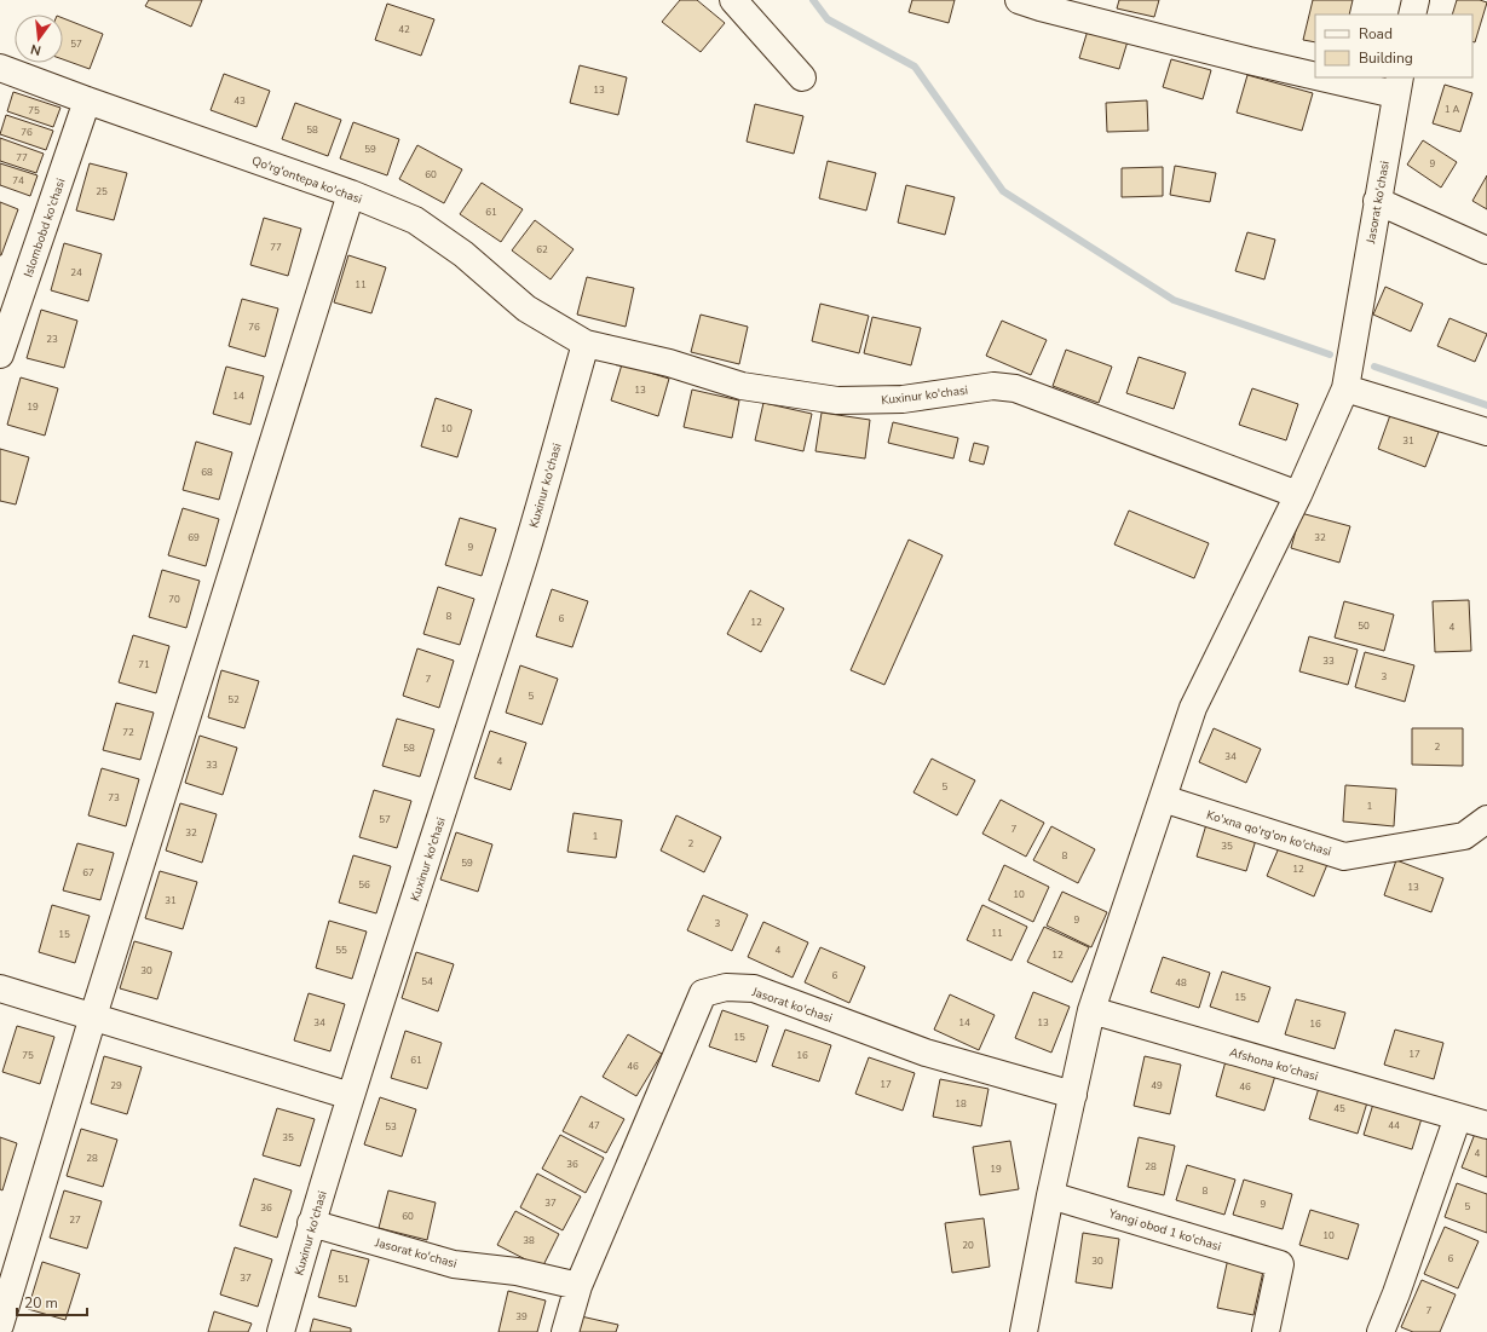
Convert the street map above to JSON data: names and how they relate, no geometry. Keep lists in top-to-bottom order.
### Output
{
  "streets": {
    "street": [
      "Qo'rg'ontepa ko'chasi",
      "Jasorat ko'chasi",
      "Islombobd ko'chasi",
      "Kuxinur ko'chasi",
      "Ko'xna qo'rg'on ko'chasi",
      "Afshona ko'chasi",
      "Yangi obod 1 ko'chasi"
    ]
  },
  "crossings": [
    ["Qo'rg'ontepa ko'chasi", "Islombobd ko'chasi"],
    ["Qo'rg'ontepa ko'chasi", "Kuxinur ko'chasi"],
    ["Jasorat ko'chasi", "Kuxinur ko'chasi"],
    ["Jasorat ko'chasi", "Ko'xna qo'rg'on ko'chasi"],
    ["Jasorat ko'chasi", "Afshona ko'chasi"],
    ["Jasorat ko'chasi", "Yangi obod 1 ko'chasi"]
  ],
  "house_numbers": [
    "42",
    "57",
    "13",
    "43",
    "1 А",
    "75",
    "58",
    "76",
    "59",
    "77",
    "9",
    "60",
    "74",
    "25",
    "61",
    "77",
    "62",
    "24",
    "11",
    "76",
    "23",
    "13",
    "14",
    "19",
    "10",
    "31",
    "68",
    "69",
    "32",
    "9",
    "70",
    "8",
    "6",
    "12",
    "50",
    "4",
    "33",
    "71",
    "3",
    "7",
    "5",
    "52",
    "72",
    "2",
    "58",
    "34",
    "4",
    "33",
    "5",
    "73",
    "1",
    "57",
    "7",
    "32",
    "1",
    "2",
    "35",
    "8",
    "59",
    "12",
    "67",
    "56",
    "13",
    "10",
    "31",
    "9",
    "3",
    "11",
    "15",
    "55",
    "4",
    "12",
    "30",
    "6",
    "54",
    "48",
    "15",
    "34",
    "14",
    "13",
    "16",
    "15",
    "17",
    "75",
    "16",
    "61",
    "46",
    "17",
    "29",
    "49",
    "46",
    "18",
    "45",
    "47",
    "44",
    "53",
    "35",
    "4",
    "28",
    "36",
    "28",
    "19",
    "8",
    "37",
    "9",
    "5",
    "36",
    "60",
    "27",
    "10",
    "38",
    "20",
    "6",
    "30",
    "37",
    "51",
    "7",
    "39"
  ],
  "legend": ["Road", "Building"],
  "scale_bar": "20 m",
  "north": "bottom"
}
